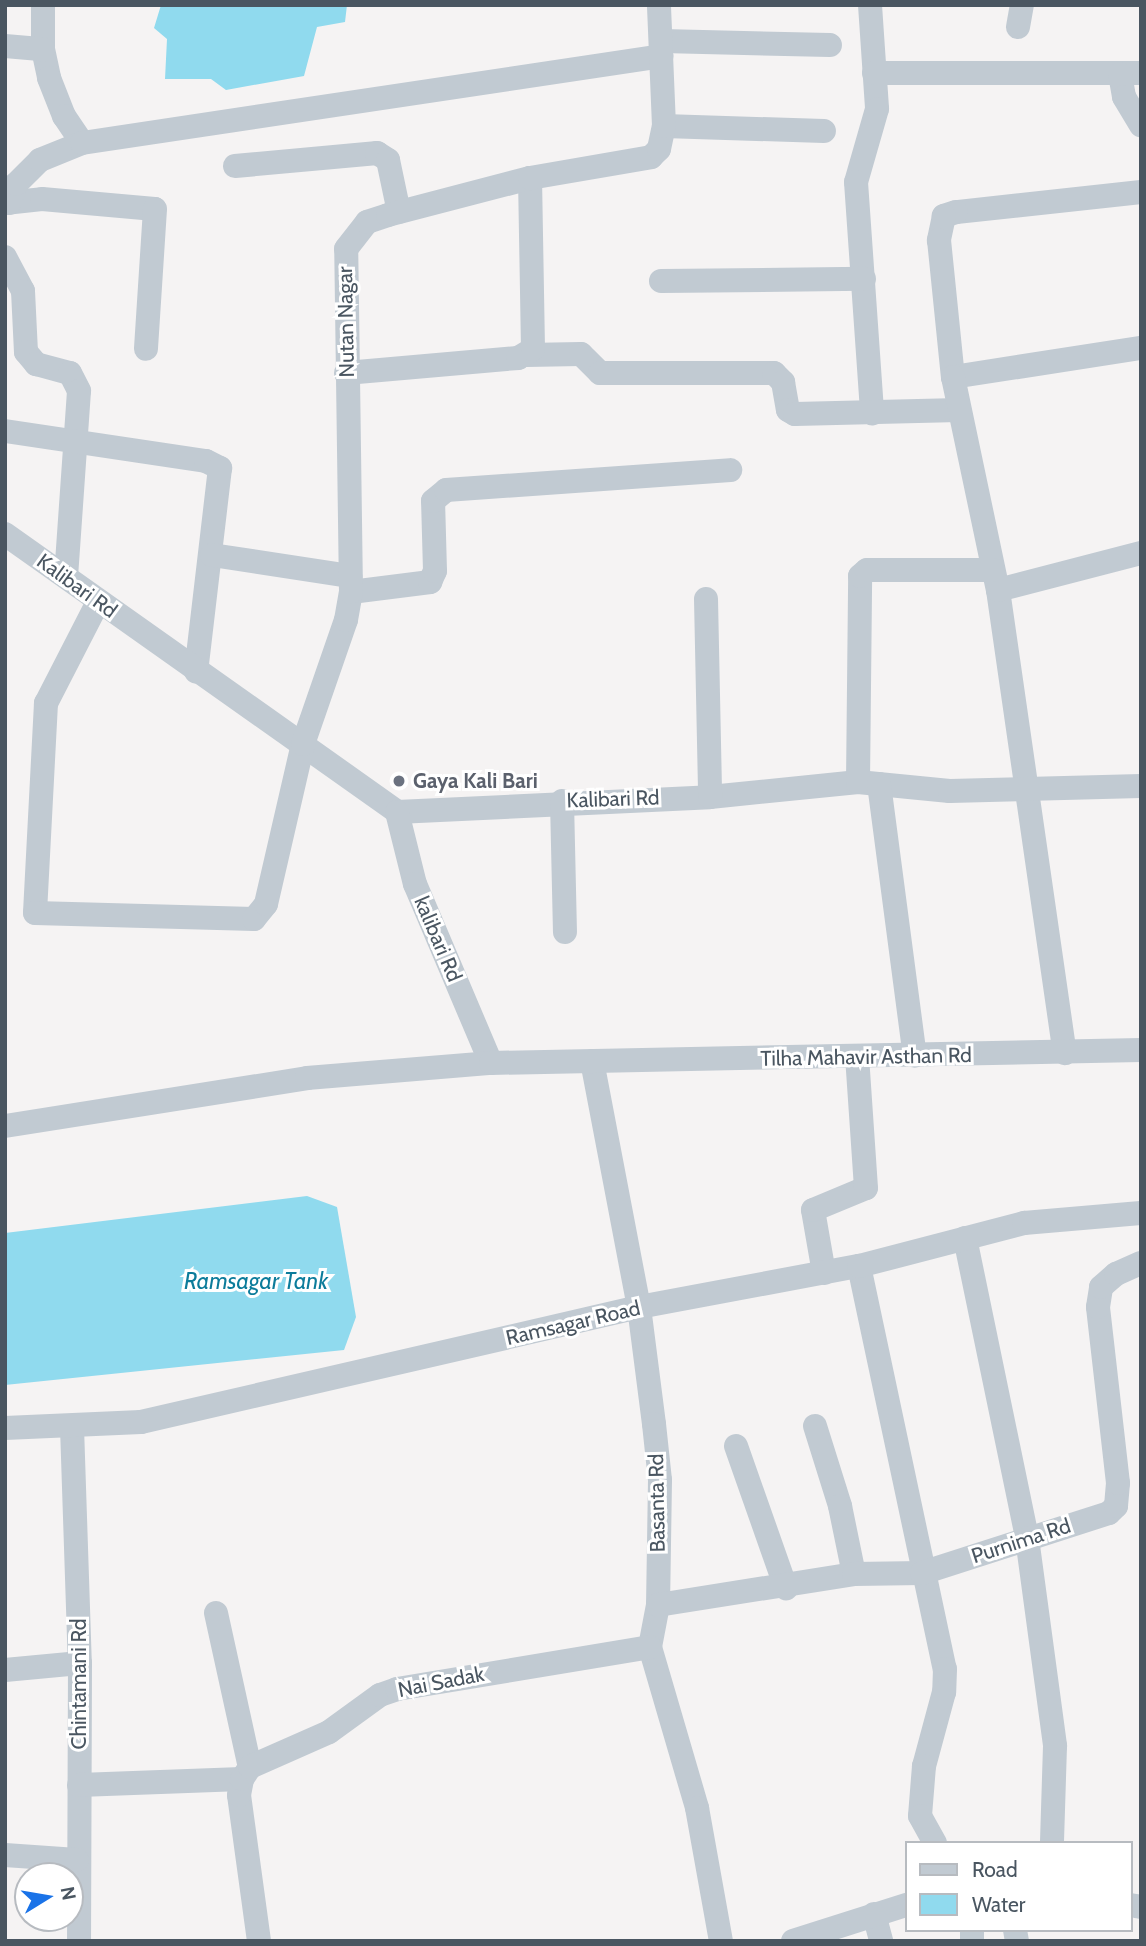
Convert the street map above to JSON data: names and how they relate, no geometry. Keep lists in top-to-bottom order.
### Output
{
  "streets": {
    "street": [
      "Nutan Nagar",
      "Kalibari Rd",
      "kalibari Rd",
      "Tilha Mahavir Asthan Rd",
      "Ramsagar Road",
      "Basanta Rd",
      "Purnima Rd",
      "Nai Sadak",
      "Chintamani Rd"
    ]
  },
  "crossings": [
    ["Nutan Nagar", "Kalibari Rd"],
    ["Kalibari Rd", "kalibari Rd"],
    ["kalibari Rd", "Tilha Mahavir Asthan Rd"],
    ["Tilha Mahavir Asthan Rd", "Basanta Rd"],
    ["Ramsagar Road", "Basanta Rd"],
    ["Ramsagar Road", "Chintamani Rd"],
    ["Basanta Rd", "Purnima Rd"],
    ["Basanta Rd", "Nai Sadak"],
    ["Nai Sadak", "Chintamani Rd"]
  ],
  "water": ["Ramsagar Tank"],
  "places": ["Gaya Kali Bari"],
  "legend": ["Road", "Water"],
  "north": "right"
}
